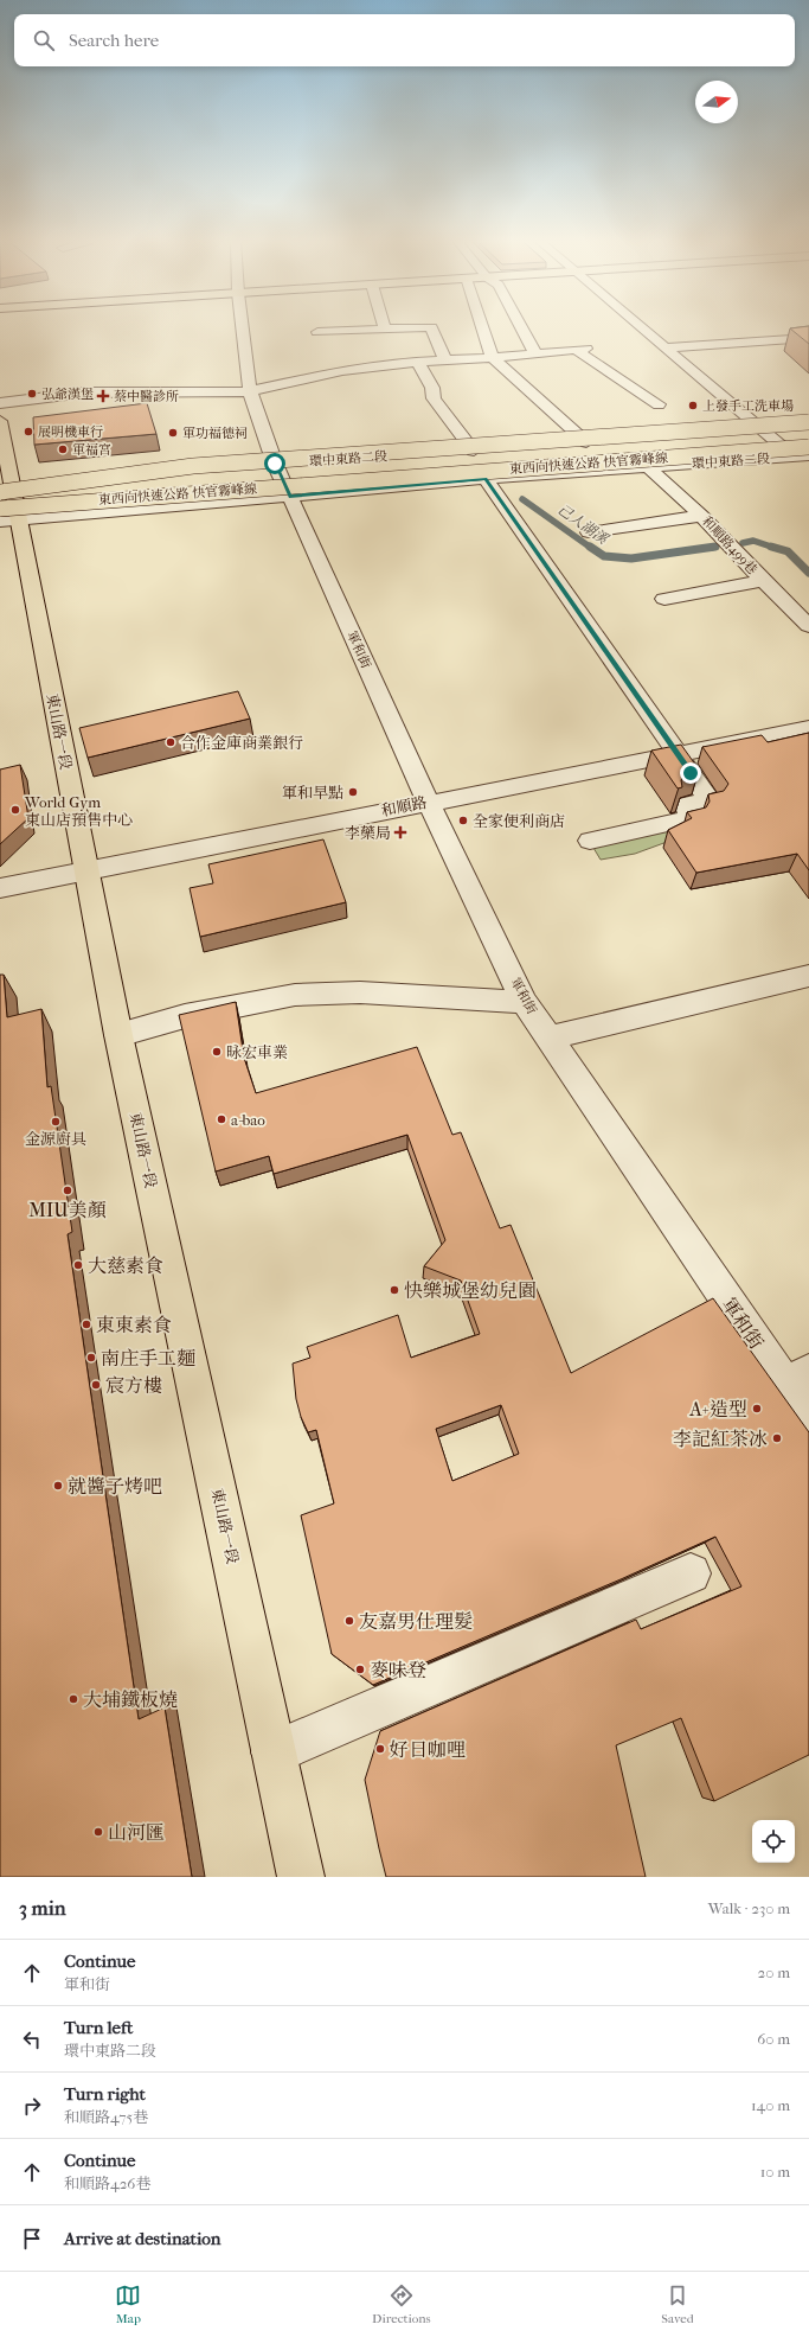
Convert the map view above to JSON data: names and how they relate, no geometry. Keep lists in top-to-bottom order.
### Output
{
  "streets": {
    "main road": ["東西向快速公路 快官霧峰線", "東山路一段"],
    "street": [
      "環中東路二段",
      "和順路499巷",
      "軍和街",
      "和順路"
    ]
  },
  "crossings": [
    ["環中東路二段", "東西向快速公路 快官霧峰線"],
    ["環中東路二段", "和順路499巷"],
    ["環中東路二段", "軍和街"],
    ["環中東路二段", "東山路一段"],
    ["東西向快速公路 快官霧峰線", "東山路一段"],
    ["軍和街", "和順路"],
    ["東山路一段", "和順路"]
  ],
  "water": ["己人湖溪"],
  "places": {
    "other": [
      "弘爺漢堡",
      "上發手工洗車場",
      "展明機車行",
      "軍功福德祠",
      "軍福宮",
      "合作金庫商業銀行",
      "軍和早點",
      "World Gym 東山店預售中心",
      "全家便利商店",
      "昹宏車業",
      "a-bao",
      "金源廚具",
      "MIU美顏",
      "大慈素食",
      "快樂城堡幼兒園",
      "東東素食",
      "南庄手工麵",
      "宸方樓",
      "A+造型",
      "李記紅茶冰",
      "就醬子烤吧",
      "友嘉男仕理髮",
      "麥味登",
      "大埔鐵板燒",
      "好日咖哩",
      "山河匯"
    ],
    "health": ["蔡中醫診所", "李藥局"]
  },
  "north": "right",
  "page": {
    "search": "Search here",
    "heading": ["3 min", "Walk · 230 m"],
    "list": [
      ["Continue", "軍和街", "20 m"],
      ["Turn left", "環中東路二段", "60 m"],
      ["Turn right", "和順路475巷", "140 m"],
      ["Continue", "和順路426巷", "10 m"],
      "Arrive at destination"
    ],
    "nav": ["Map", "Directions", "Saved"]
  }
}
